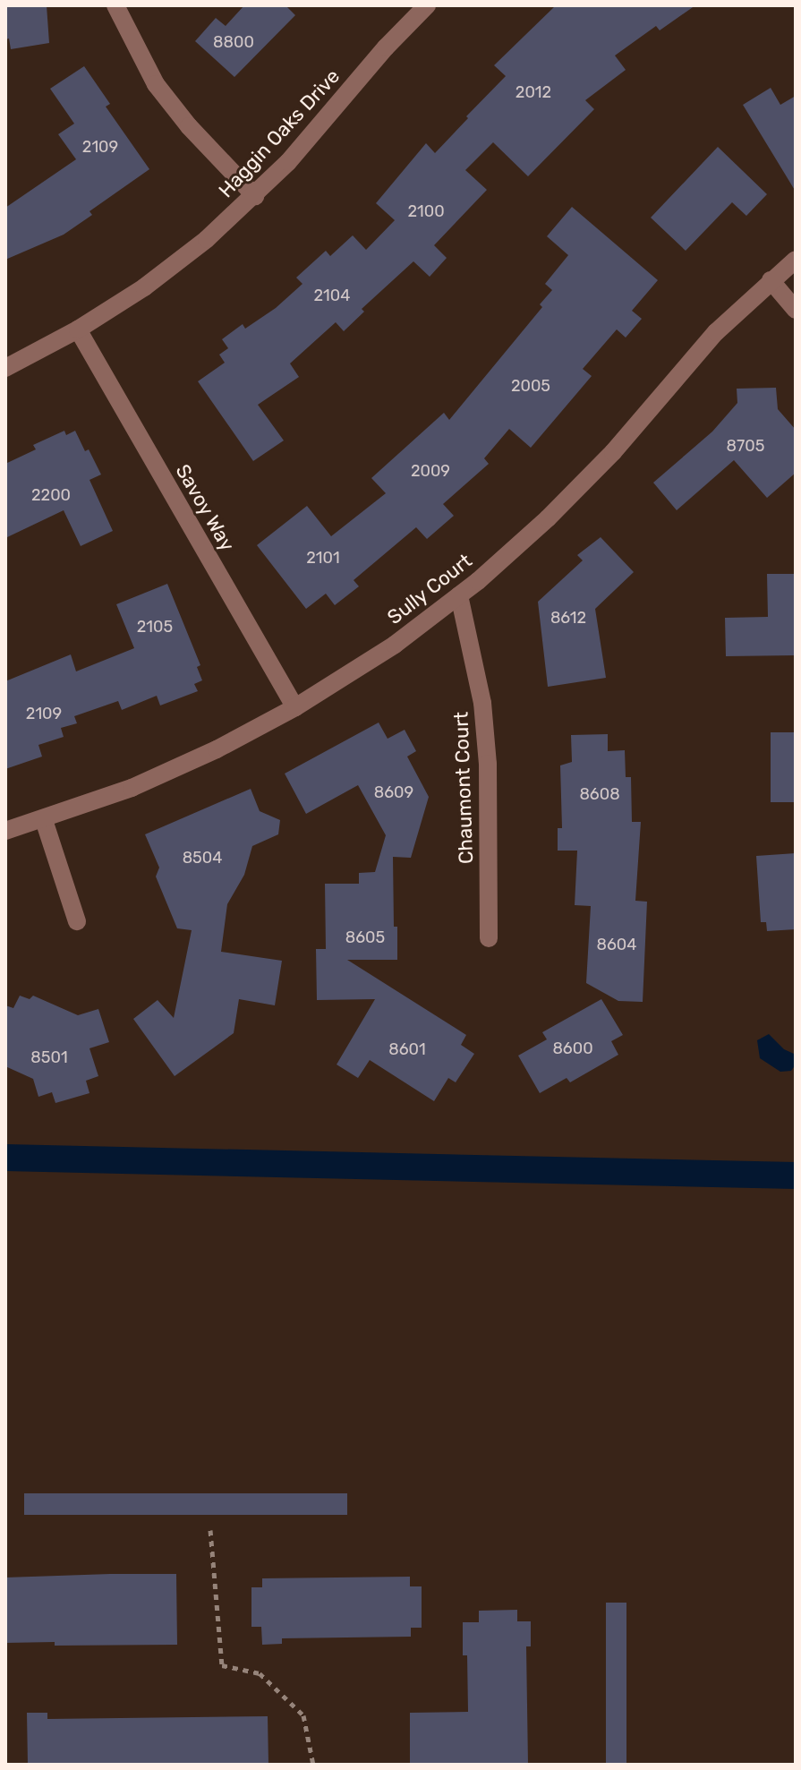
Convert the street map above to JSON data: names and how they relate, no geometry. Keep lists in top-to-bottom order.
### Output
{
  "streets": {
    "street": [
      "Haggin Oaks Drive",
      "Savoy Way",
      "Sully Court",
      "Chaumont Court"
    ]
  },
  "crossings": [
    ["Haggin Oaks Drive", "Savoy Way"],
    ["Savoy Way", "Sully Court"],
    ["Sully Court", "Chaumont Court"]
  ],
  "house_numbers": [
    "8800",
    "2012",
    "2109",
    "2100",
    "2104",
    "2005",
    "8705",
    "2009",
    "2200",
    "2101",
    "8612",
    "2105",
    "2109",
    "8609",
    "8608",
    "8504",
    "8605",
    "8604",
    "8600",
    "8601",
    "8501"
  ]
}
